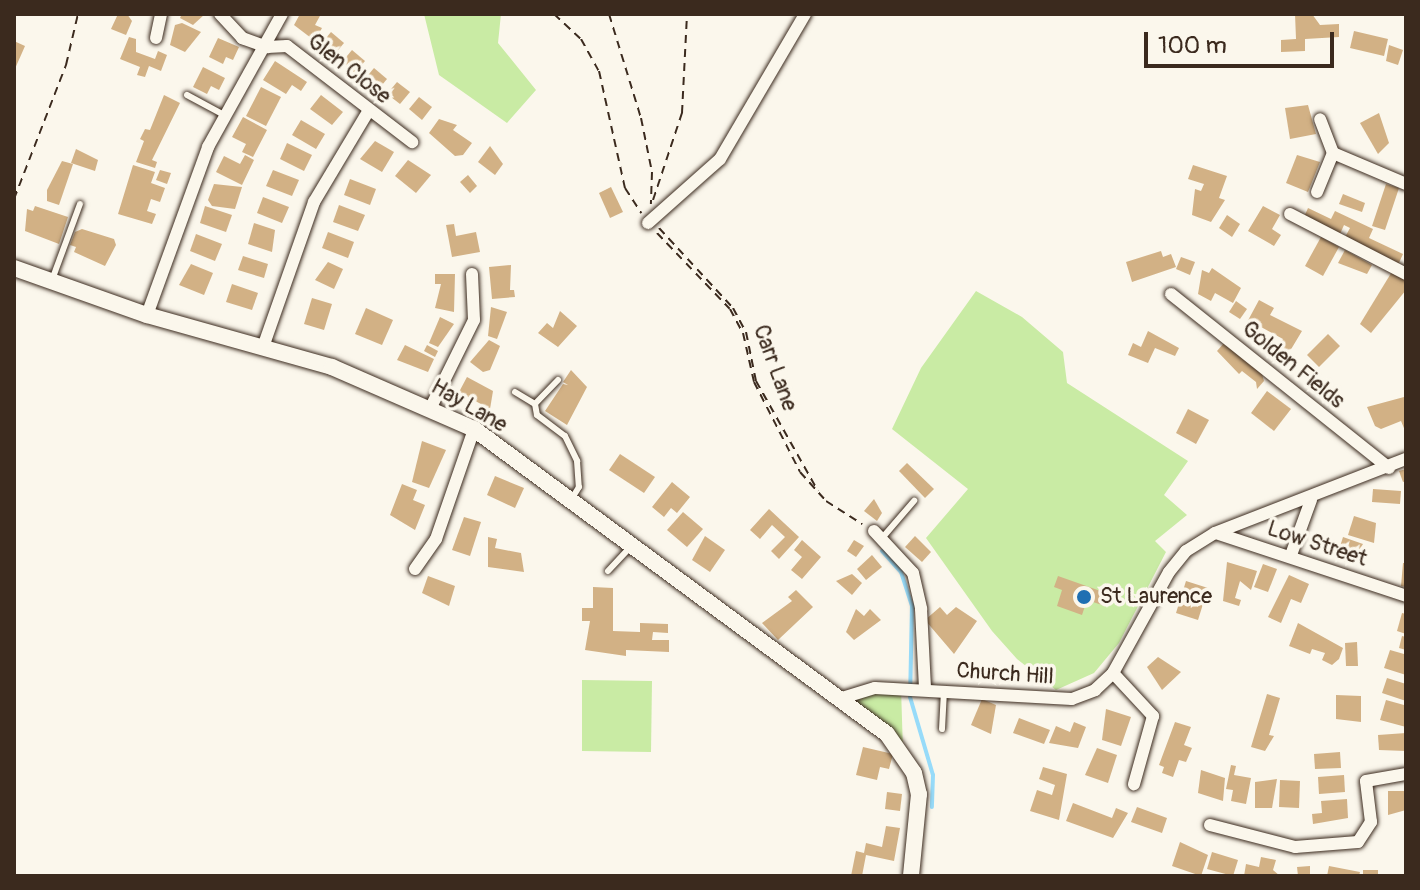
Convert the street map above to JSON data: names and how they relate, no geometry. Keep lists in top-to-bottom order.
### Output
{
  "streets": {
    "street": [
      "Glen Close",
      "Golden Fields",
      "Hay Lane",
      "Low Street",
      "Church Hill"
    ]
  },
  "crossings": [
    ["Golden Fields", "Church Hill"],
    ["Hay Lane", "Church Hill"],
    ["Low Street", "Church Hill"]
  ],
  "places": ["St Laurence"],
  "scale_bar": "100 m"
}
